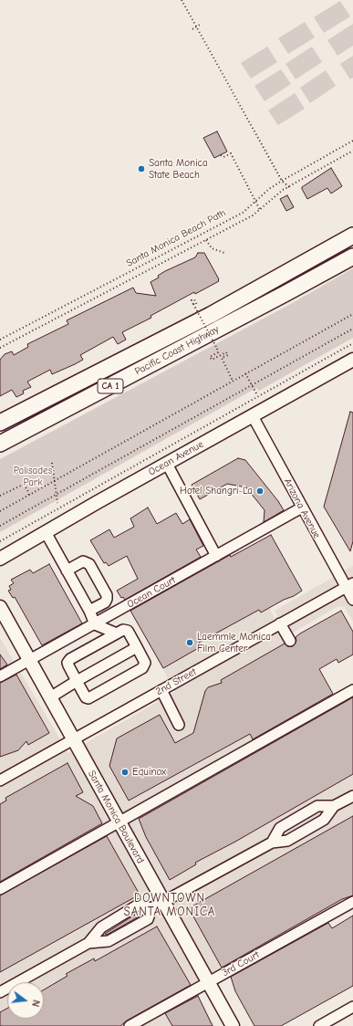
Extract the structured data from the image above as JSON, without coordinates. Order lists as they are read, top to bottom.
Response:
{
  "streets": {
    "highway": ["Pacific Coast Highway", "CA 1"],
    "main road": ["Ocean Avenue", "Santa Monica Boulevard"],
    "street": [
      "Arizona Avenue",
      "Ocean Court",
      "2nd Street",
      "3rd Court"
    ],
    "path": ["Santa Monica Beach Path"]
  },
  "crossings": [
    ["Ocean Avenue", "Arizona Avenue"],
    ["Arizona Avenue", "Ocean Court"],
    ["Arizona Avenue", "2nd Street"],
    ["Ocean Court", "Santa Monica Boulevard"],
    ["2nd Street", "Santa Monica Boulevard"],
    ["Santa Monica Boulevard", "3rd Court"]
  ],
  "districts": ["DOWNTOWN SANTA MONICA"],
  "parks": ["Palisades Park"],
  "places": [
    "Santa Monica State Beach",
    "Hotel Shangri-La",
    "Laemmle Monica Film Center",
    "Equinox"
  ],
  "north": "right"
}
